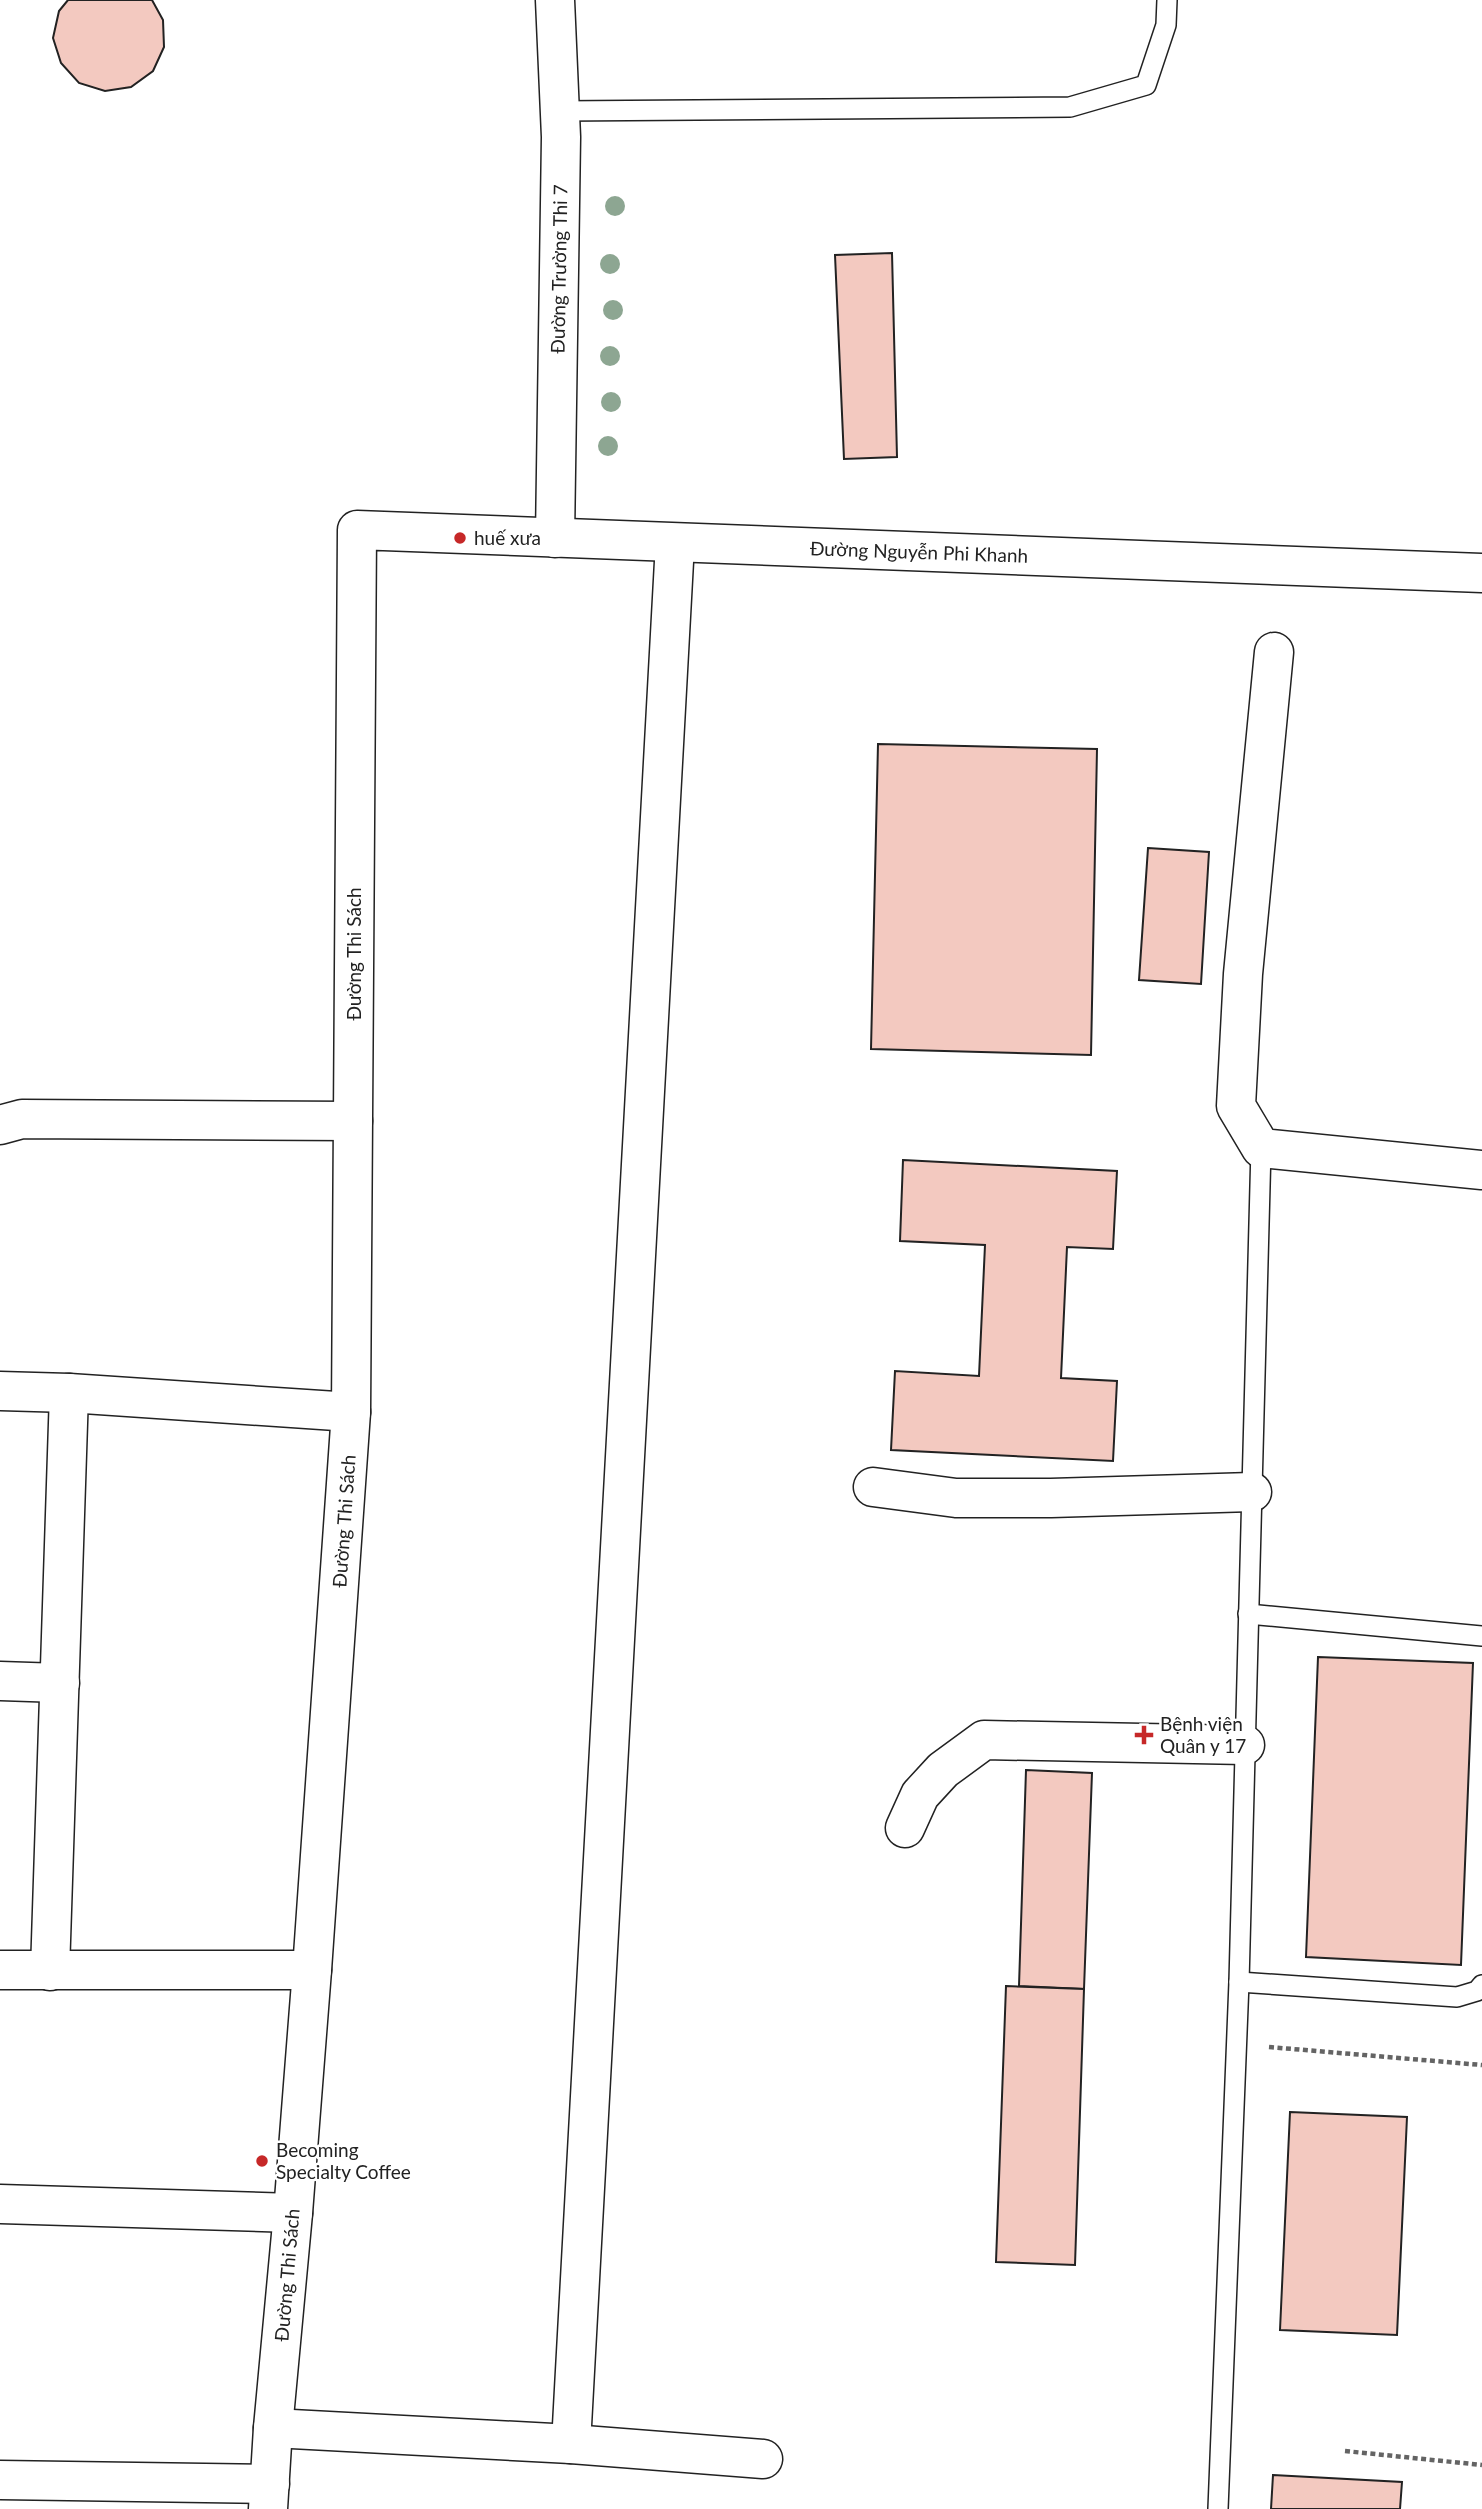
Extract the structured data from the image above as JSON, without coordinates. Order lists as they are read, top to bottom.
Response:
{
  "streets": {
    "street": ["Đường Trường Thi 7", "Đường Nguyễn Phi Khanh", "Đường Thi Sách"]
  },
  "crossings": [
    ["Đường Trường Thi 7", "Đường Nguyễn Phi Khanh"],
    ["Đường Nguyễn Phi Khanh", "Đường Thi Sách"]
  ],
  "places": {
    "other": ["huế xưa", "Becoming Specialty Coffee"],
    "health": ["Bệnh viện Quân y 17"]
  }
}
